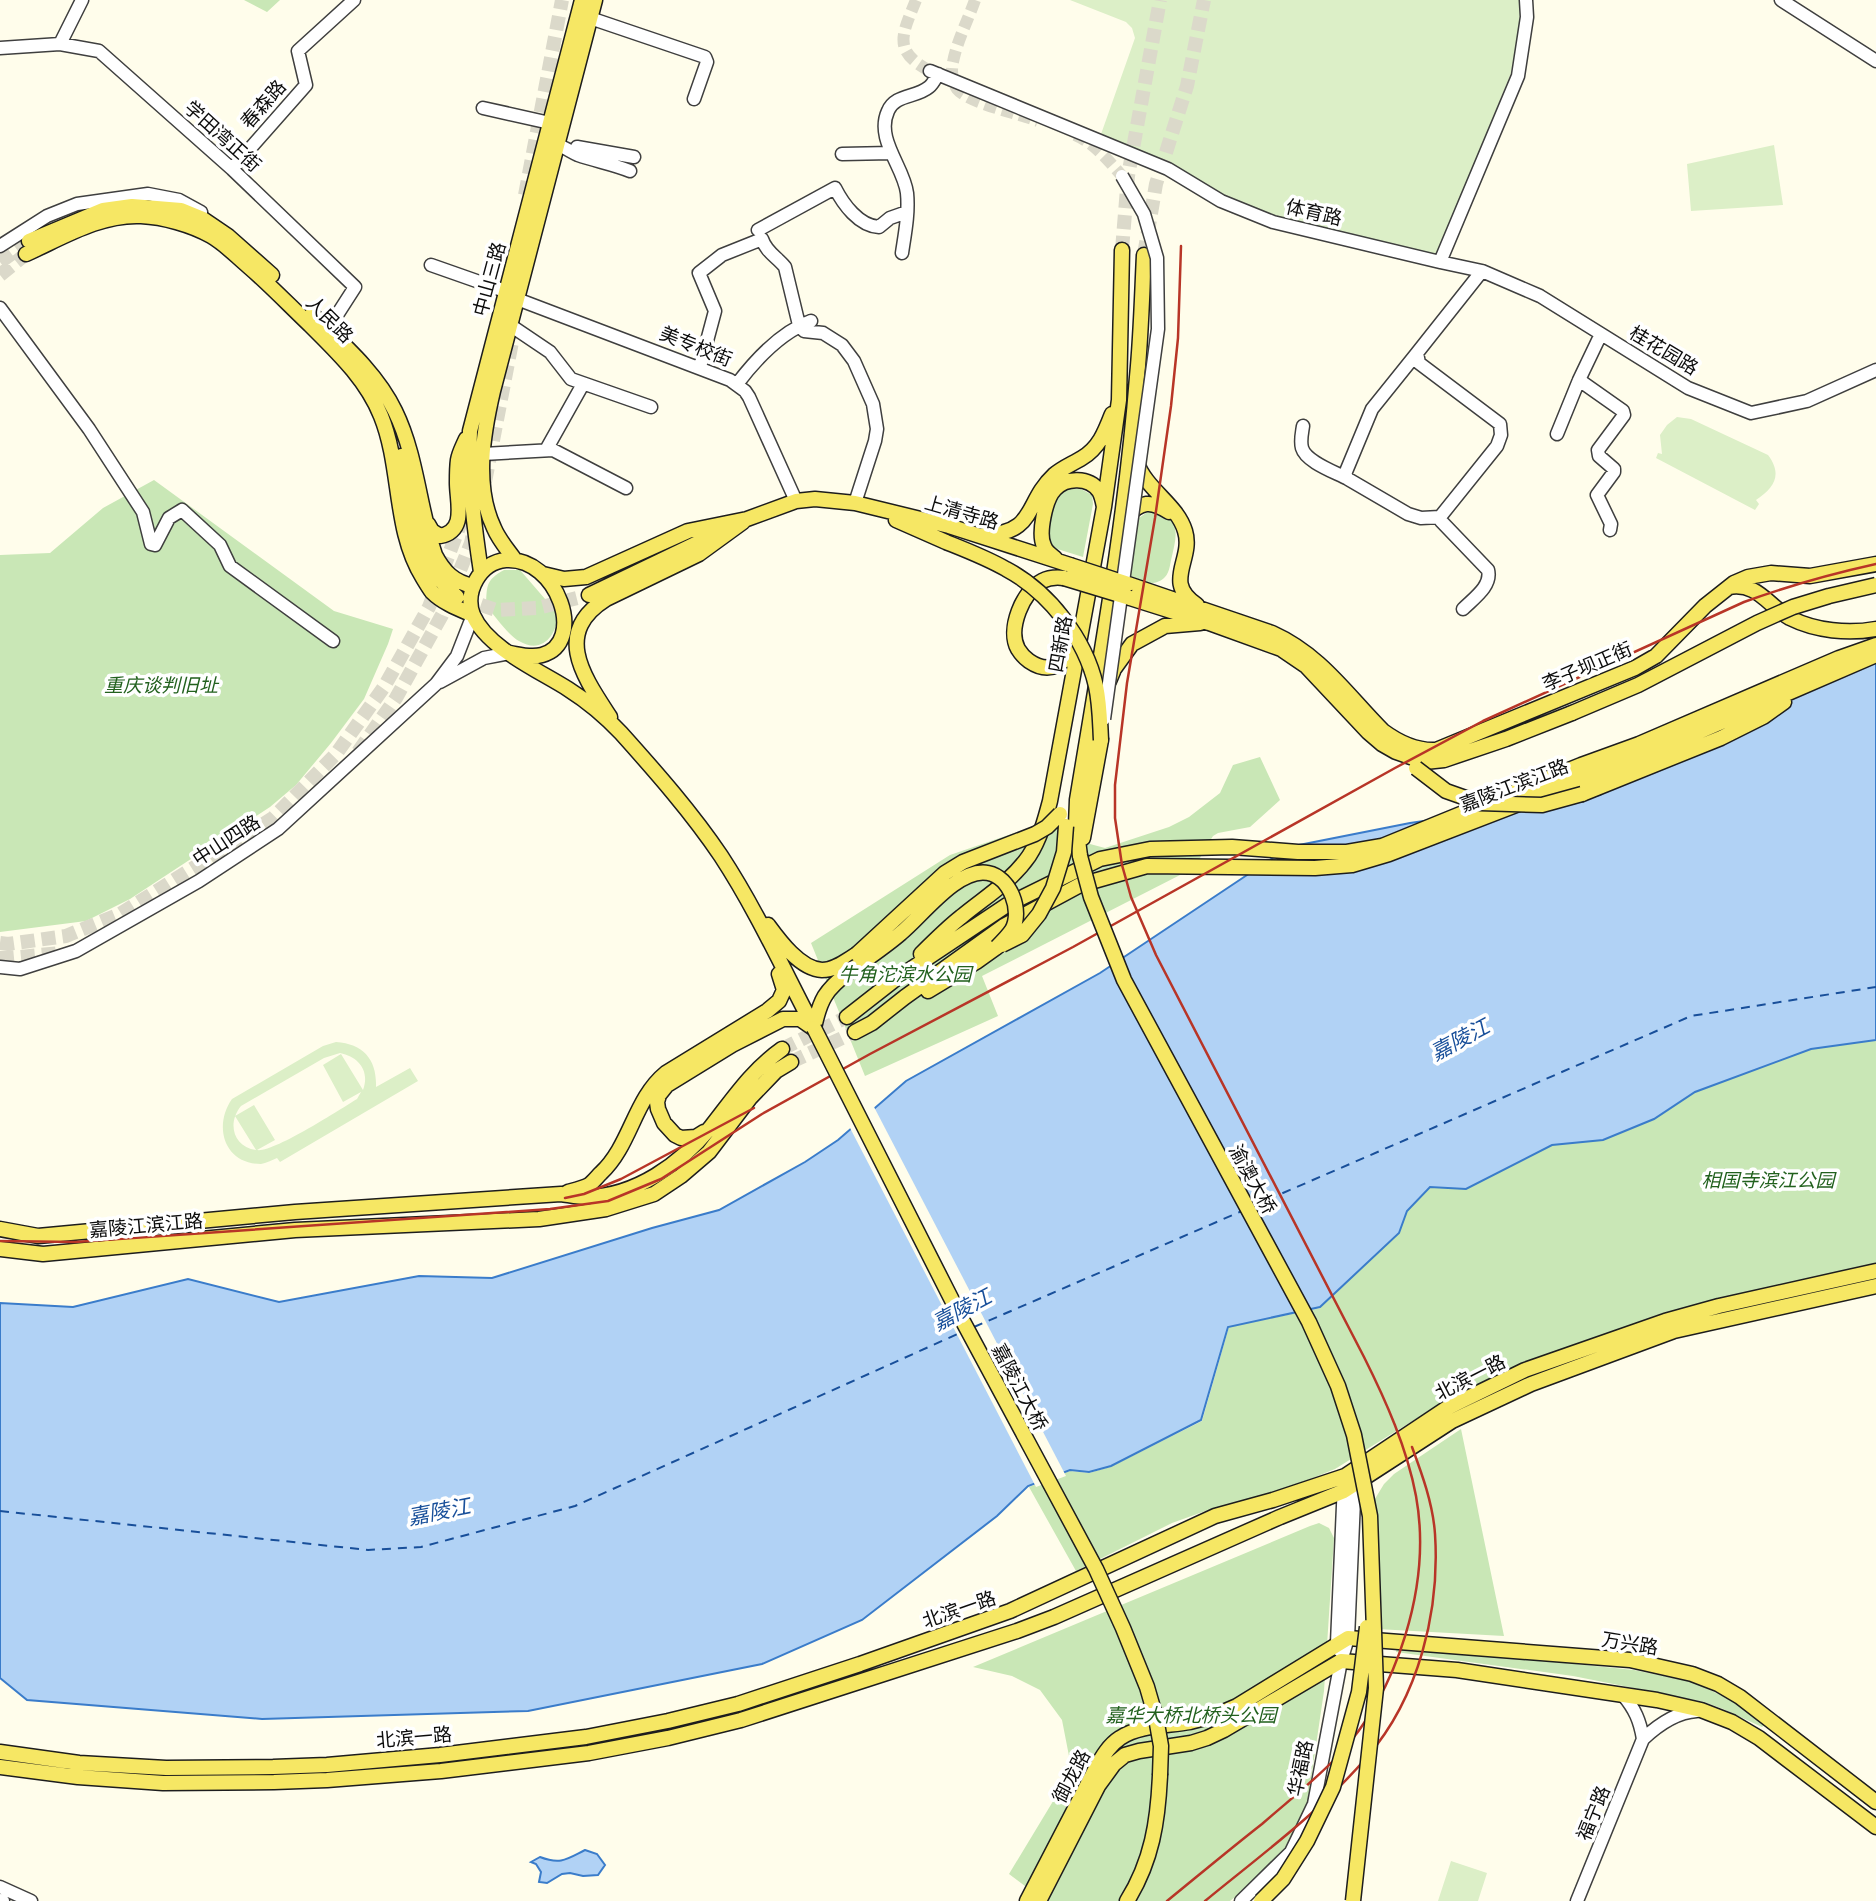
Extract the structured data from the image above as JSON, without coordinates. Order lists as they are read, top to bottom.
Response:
{
  "streets": {
    "main road": [
      "中山三路",
      "人民路",
      "上清寺路",
      "四新路",
      "李子坝正街",
      "嘉陵江滨江路",
      "渝澳大桥",
      "北滨一路",
      "嘉陵江大桥",
      "万兴路",
      "御龙路"
    ],
    "street": [
      "春森路",
      "学田湾正街",
      "体育路",
      "美专校街",
      "桂花园路",
      "中山四路",
      "华福路",
      "福宁路"
    ]
  },
  "crossings": [
    ["春森路", "学田湾正街"],
    ["学田湾正街", "人民路"],
    ["体育路", "桂花园路"],
    ["中山三路", "人民路"],
    ["中山三路", "美专校街"],
    ["中山三路", "上清寺路"],
    ["人民路", "上清寺路"],
    ["美专校街", "上清寺路"],
    ["上清寺路", "李子坝正街"],
    ["四新路", "嘉陵江滨江路"],
    ["北滨一路", "华福路"],
    ["万兴路", "华福路"],
    ["万兴路", "御龙路"],
    ["华福路", "御龙路"]
  ],
  "water": ["嘉陵江"],
  "parks": [
    "重庆谈判旧址",
    "牛角沱滨水公园",
    "相国寺滨江公园",
    "嘉华大桥北桥头公园"
  ]
}
